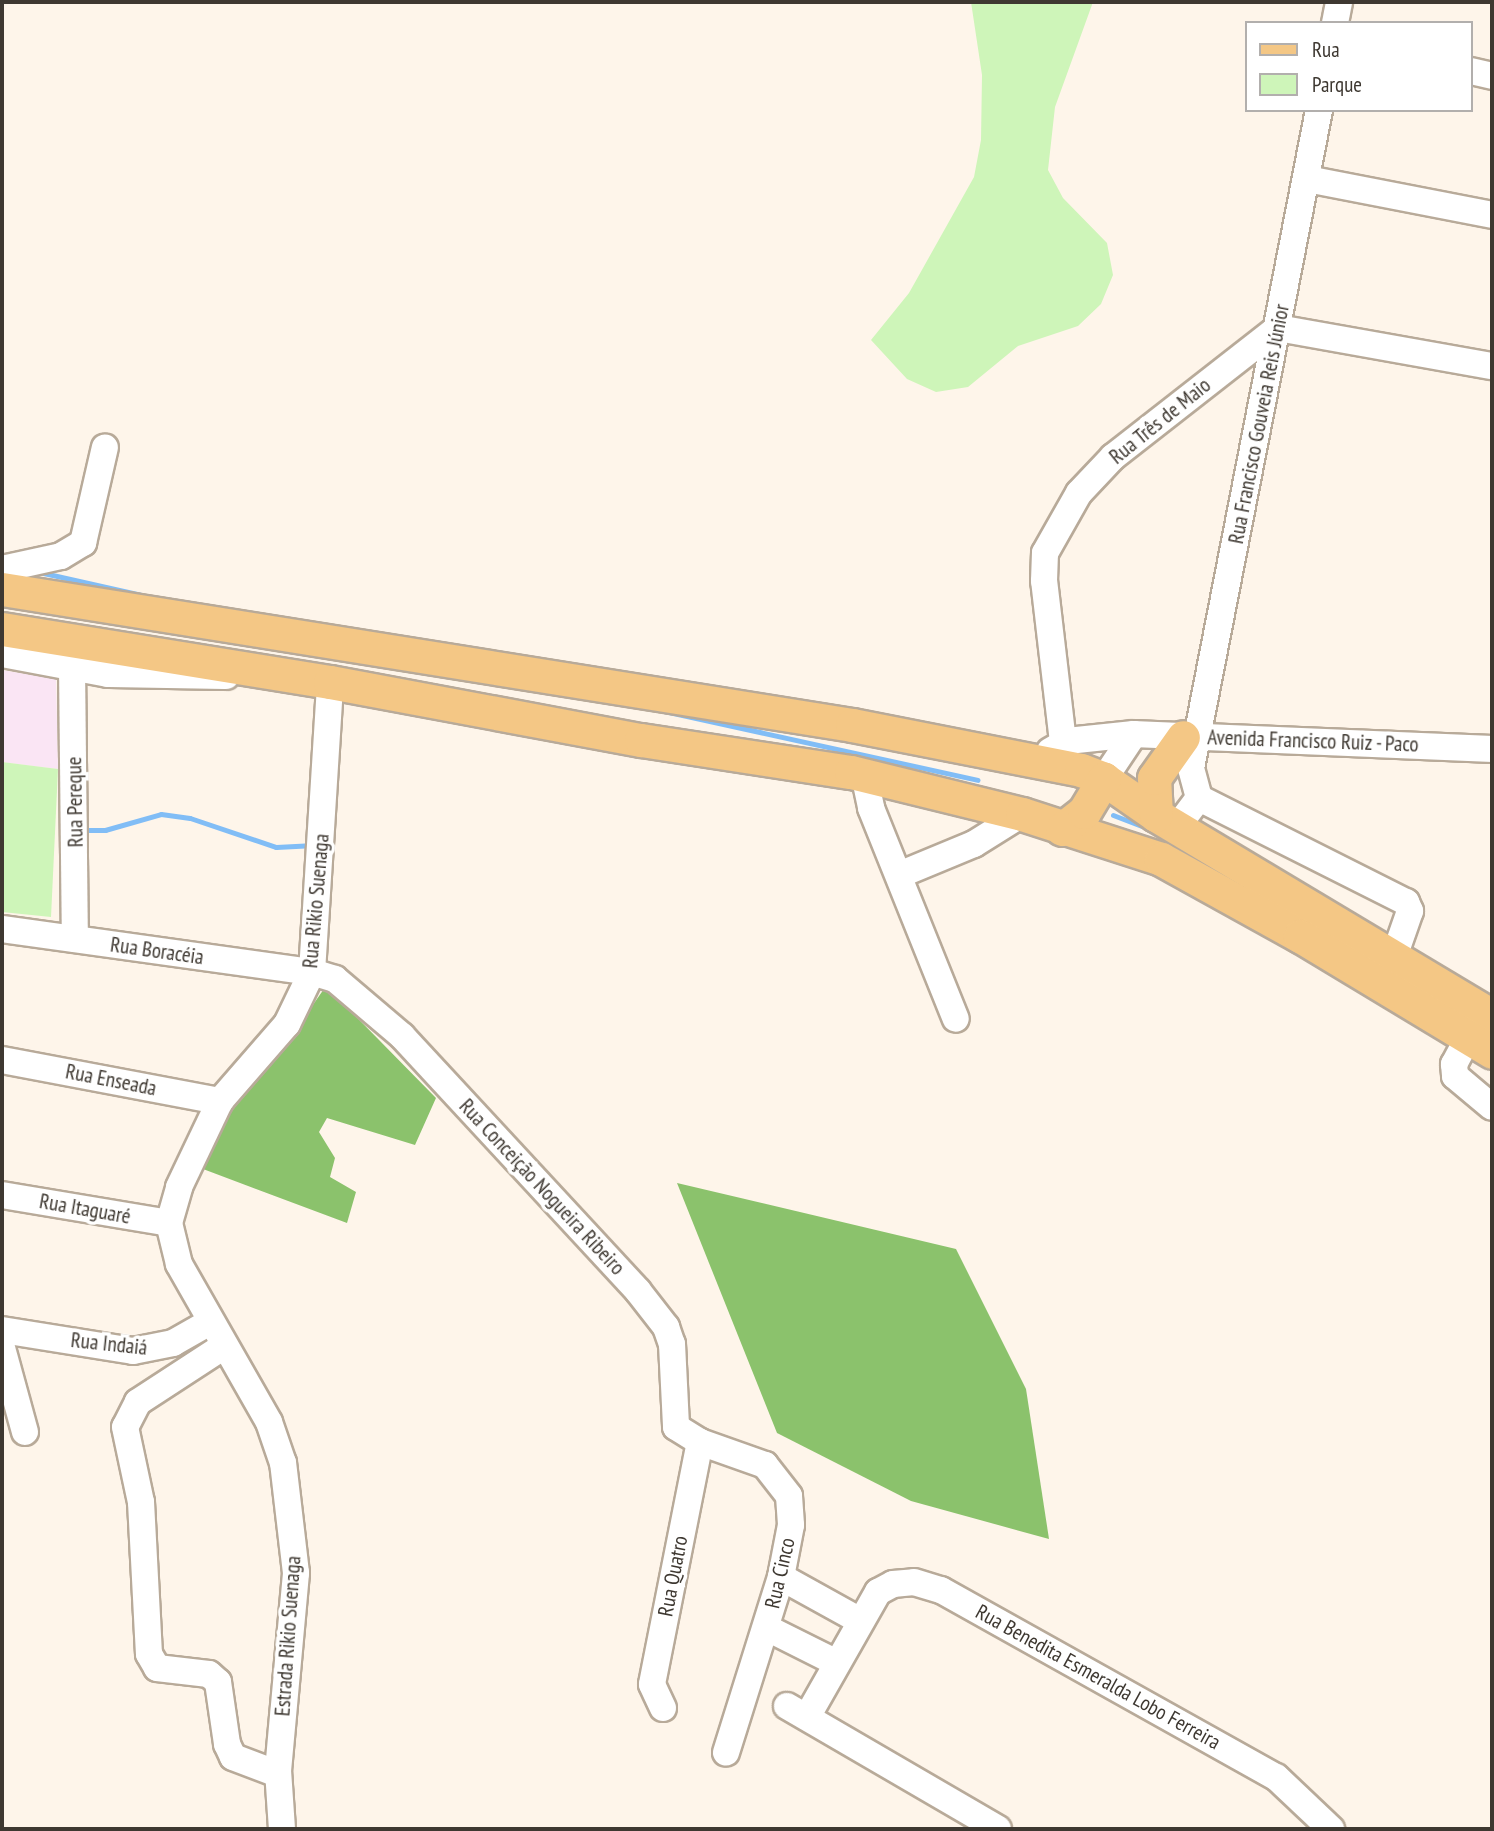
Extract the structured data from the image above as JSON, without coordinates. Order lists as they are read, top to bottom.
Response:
{
  "streets": {
    "street": [
      "Rua Três de Maio",
      "Rua Francisco Gouveia Reis Júnior",
      "Avenida Francisco Ruiz - Paco",
      "Rua Pereque",
      "Rua Rikio Suenaga",
      "Rua Boracéia",
      "Rua Enseada",
      "Rua Conceição Nogueira Ribeiro",
      "Rua Itaguaré",
      "Rua Indaiá",
      "Rua Cinco",
      "Rua Quatro",
      "Estrada Rikio Suenaga",
      "Rua Benedita Esmeralda Lobo Ferreira"
    ]
  },
  "crossings": [
    ["Rua Três de Maio", "Rua Francisco Gouveia Reis Júnior"],
    ["Rua Três de Maio", "Avenida Francisco Ruiz - Paco"],
    ["Rua Francisco Gouveia Reis Júnior", "Avenida Francisco Ruiz - Paco"],
    ["Rua Pereque", "Rua Boracéia"],
    ["Rua Rikio Suenaga", "Rua Boracéia"],
    ["Rua Rikio Suenaga", "Rua Enseada"],
    ["Rua Rikio Suenaga", "Rua Conceição Nogueira Ribeiro"],
    ["Rua Rikio Suenaga", "Rua Itaguaré"],
    ["Rua Rikio Suenaga", "Rua Indaiá"],
    ["Rua Rikio Suenaga", "Estrada Rikio Suenaga"],
    ["Rua Boracéia", "Rua Conceição Nogueira Ribeiro"],
    ["Rua Conceição Nogueira Ribeiro", "Rua Cinco"],
    ["Rua Conceição Nogueira Ribeiro", "Rua Quatro"],
    ["Rua Indaiá", "Estrada Rikio Suenaga"],
    ["Rua Cinco", "Rua Quatro"]
  ],
  "legend": ["Rua", "Parque"]
}
